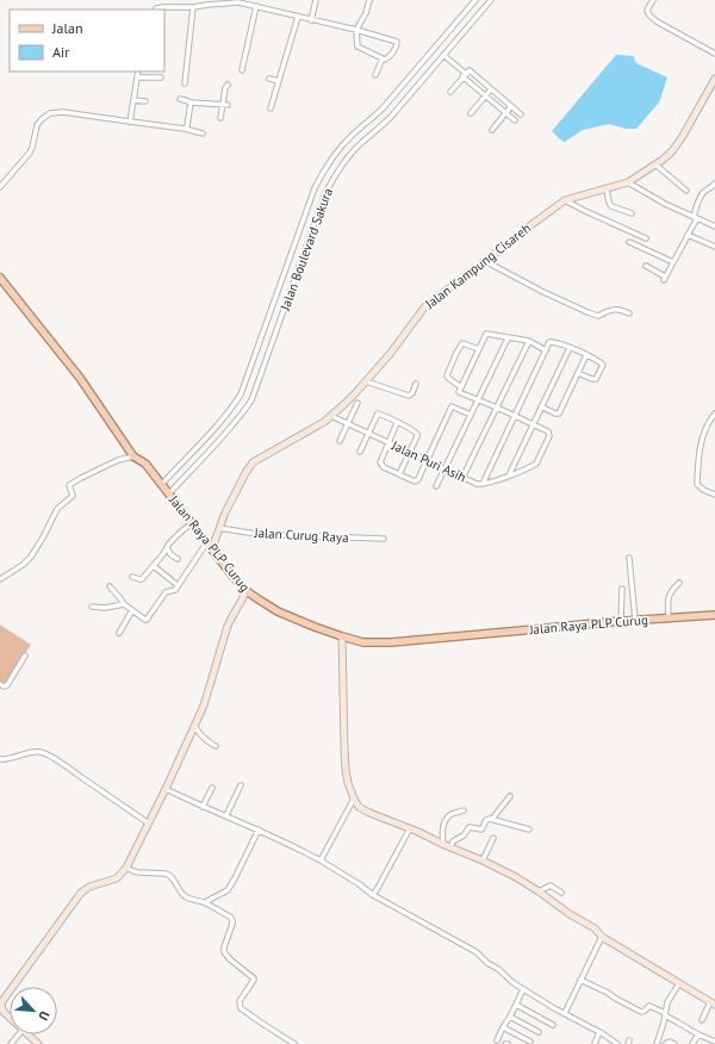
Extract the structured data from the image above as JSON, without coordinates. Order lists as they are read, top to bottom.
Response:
{
  "streets": {
    "main road": ["Jalan Raya PLP Curug"],
    "street": [
      "Jalan Boulevard Sakura",
      "Jalan Kampung Cisareh",
      "Jalan Puri Asih",
      "Jalan Curug Raya"
    ]
  },
  "crossings": [
    ["Jalan Boulevard Sakura", "Jalan Raya PLP Curug"],
    ["Jalan Kampung Cisareh", "Jalan Puri Asih"],
    ["Jalan Kampung Cisareh", "Jalan Curug Raya"],
    ["Jalan Kampung Cisareh", "Jalan Raya PLP Curug"]
  ],
  "legend": ["Jalan", "Air"],
  "north": "bottom right"
}
